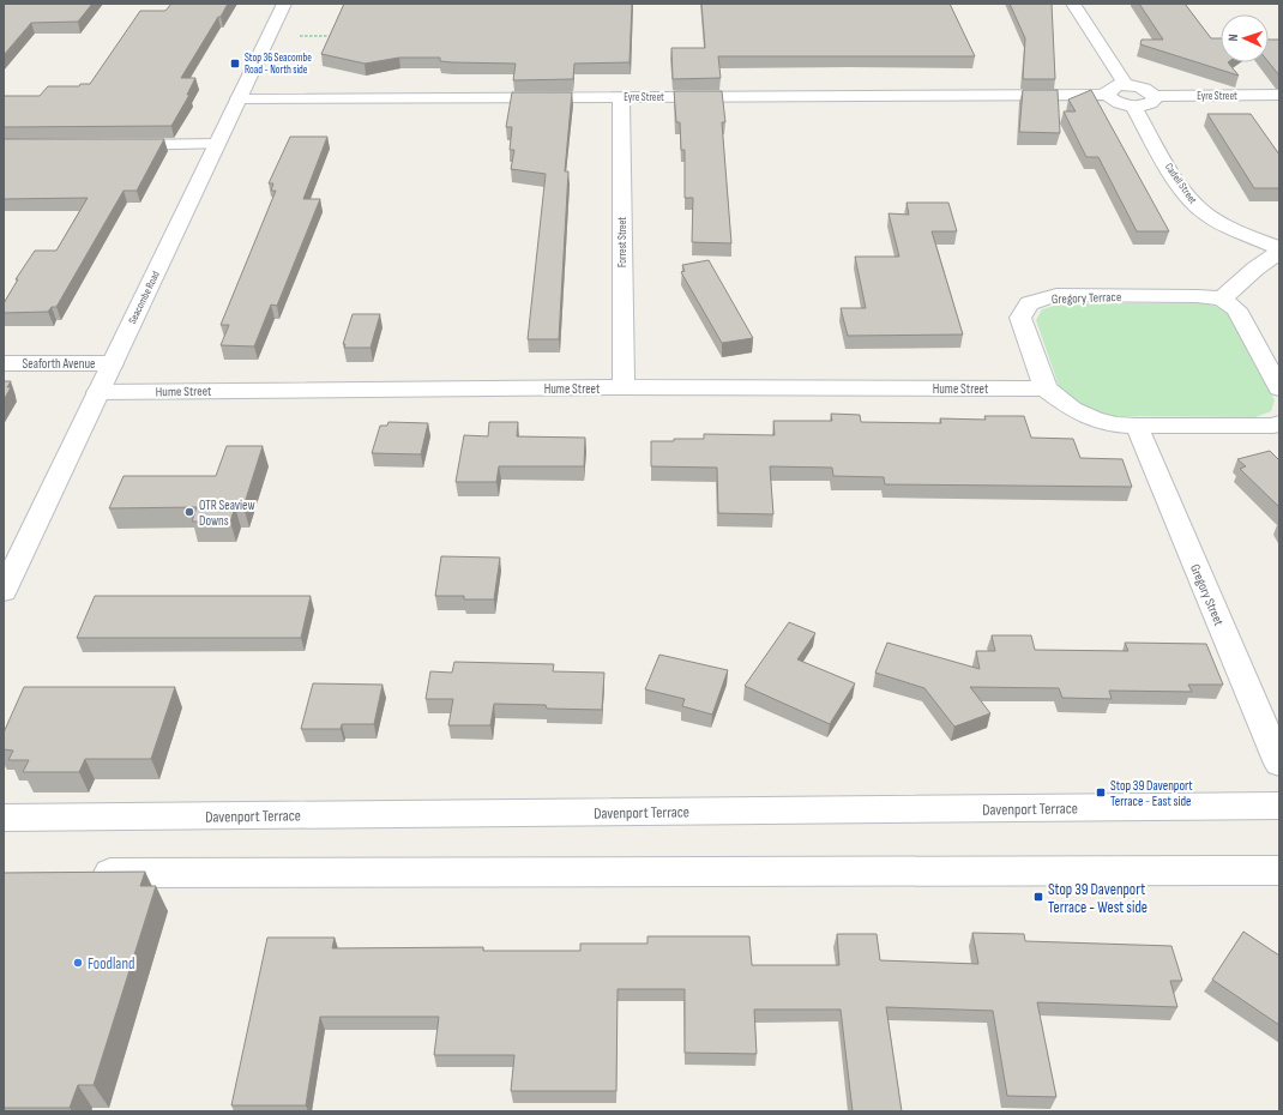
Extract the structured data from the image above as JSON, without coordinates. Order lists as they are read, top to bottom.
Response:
{
  "streets": {
    "street": [
      "Eyre Street",
      "Cadell Street",
      "Forrest Street",
      "Seacombe Road",
      "Gregory Terrace",
      "Seaforth Avenue",
      "Hume Street",
      "Gregory Street",
      "Davenport Terrace"
    ]
  },
  "crossings": [
    ["Eyre Street", "Forrest Street"],
    ["Eyre Street", "Seacombe Road"],
    ["Forrest Street", "Hume Street"],
    ["Seacombe Road", "Seaforth Avenue"],
    ["Seacombe Road", "Hume Street"],
    ["Gregory Terrace", "Hume Street"]
  ],
  "places": {
    "transit": ["Stop 36 Seacombe Road - North side", "Stop 39 Davenport Terrace - East side", "Stop 39 Davenport Terrace - West side"],
    "other": ["OTR Seaview Downs", "Foodland"]
  },
  "north": "left"
}
